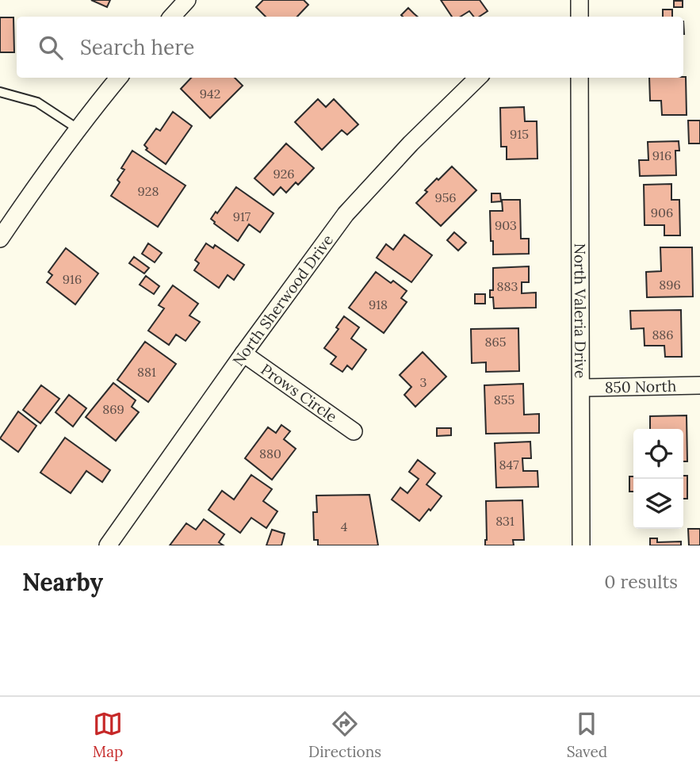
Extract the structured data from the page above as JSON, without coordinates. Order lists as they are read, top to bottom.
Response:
{
  "streets": {
    "street": [
      "North Sherwood Drive",
      "North Valeria Drive",
      "850 North",
      "Prows Circle"
    ]
  },
  "crossings": [
    ["North Sherwood Drive", "Prows Circle"],
    ["North Valeria Drive", "850 North"]
  ],
  "house_numbers": [
    "942",
    "915",
    "916",
    "926",
    "928",
    "956",
    "906",
    "917",
    "903",
    "916",
    "896",
    "883",
    "918",
    "886",
    "865",
    "881",
    "3",
    "855",
    "869",
    "880",
    "847",
    "831",
    "4"
  ],
  "page": {
    "search": "Search here",
    "heading": ["Nearby", "0 results"],
    "nav": ["Map", "Directions", "Saved"]
  }
}
